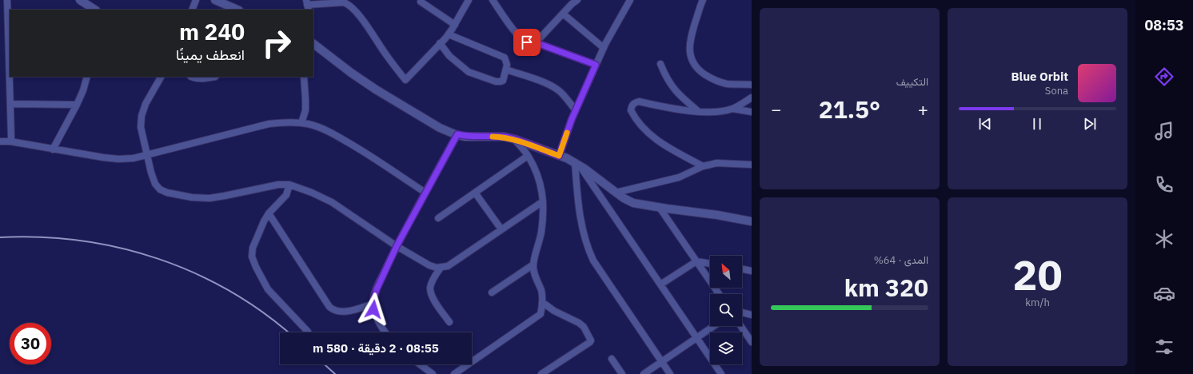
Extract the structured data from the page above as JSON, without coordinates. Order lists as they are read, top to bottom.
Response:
{
  "north": "top left",
  "page": {
    "tabs": "08:53",
    "tile": [
      "التكييف",
      ["20", "km/h"],
      ["المدى · 64%", "320 km"]
    ],
    "turn": ["240 m", "انعطف يمينًا"],
    "song": ["Blue Orbit", "Sona"],
    "heat": ["−", "21.5°", "+"],
    "limit": "30",
    "trip": "08:55 · 2 دقيقة · 580 m"
  }
}
